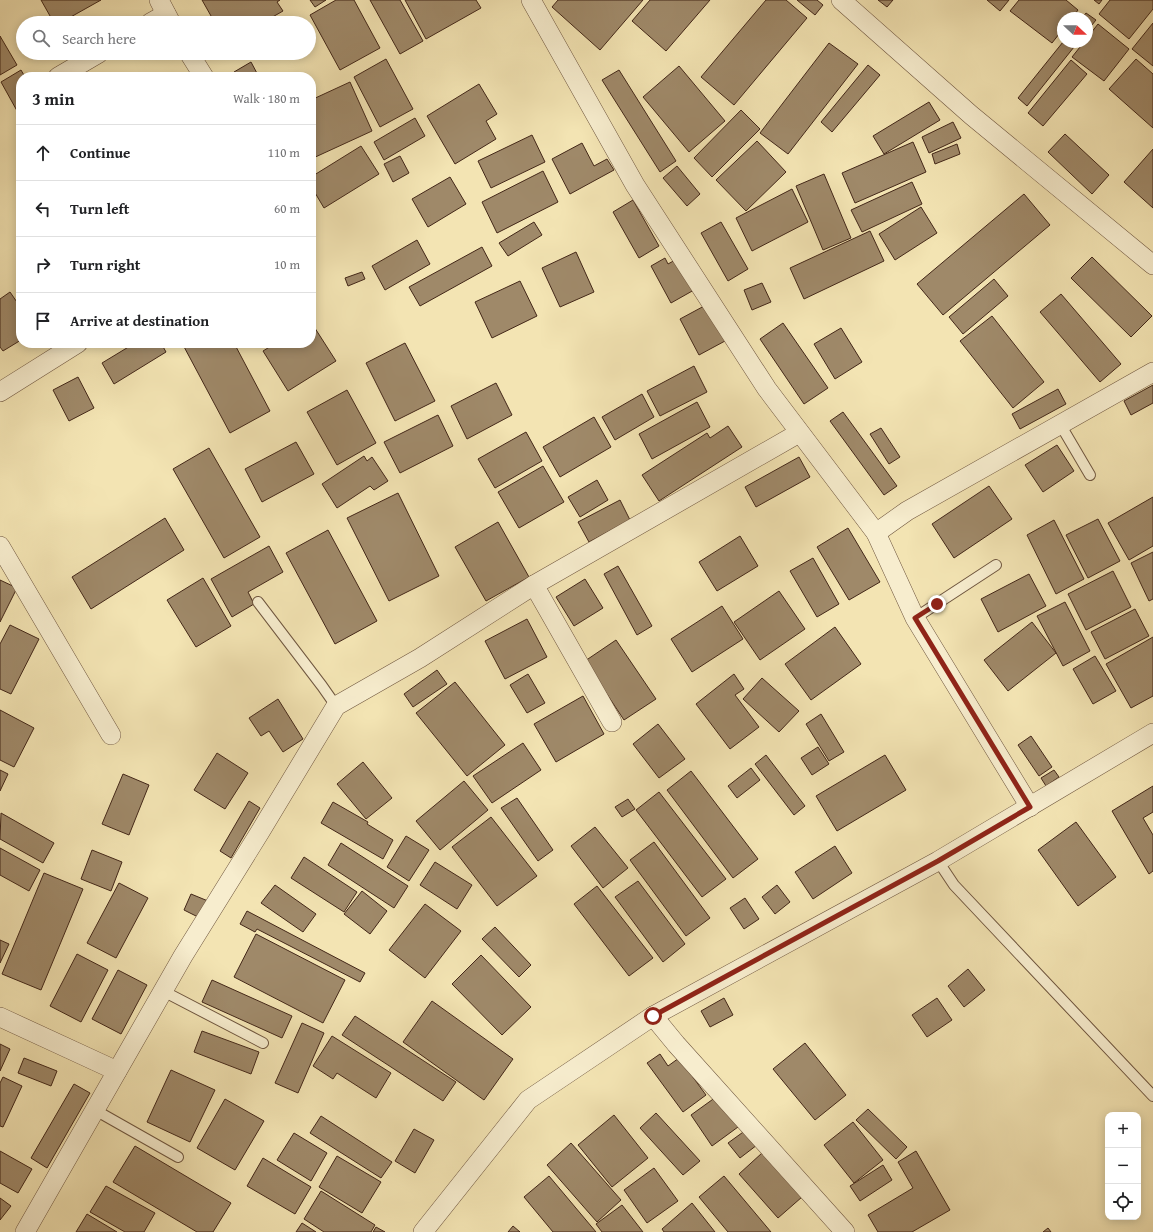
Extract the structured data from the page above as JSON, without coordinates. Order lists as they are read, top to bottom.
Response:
{
  "north": "right",
  "page": {
    "search": "Search here",
    "heading": ["3 min", "Walk · 180 m"],
    "list": [
      ["Continue", "110 m"],
      ["Turn left", "60 m"],
      ["Turn right", "10 m"],
      "Arrive at destination"
    ],
    "map_buttons": ["+", "−"]
  }
}
